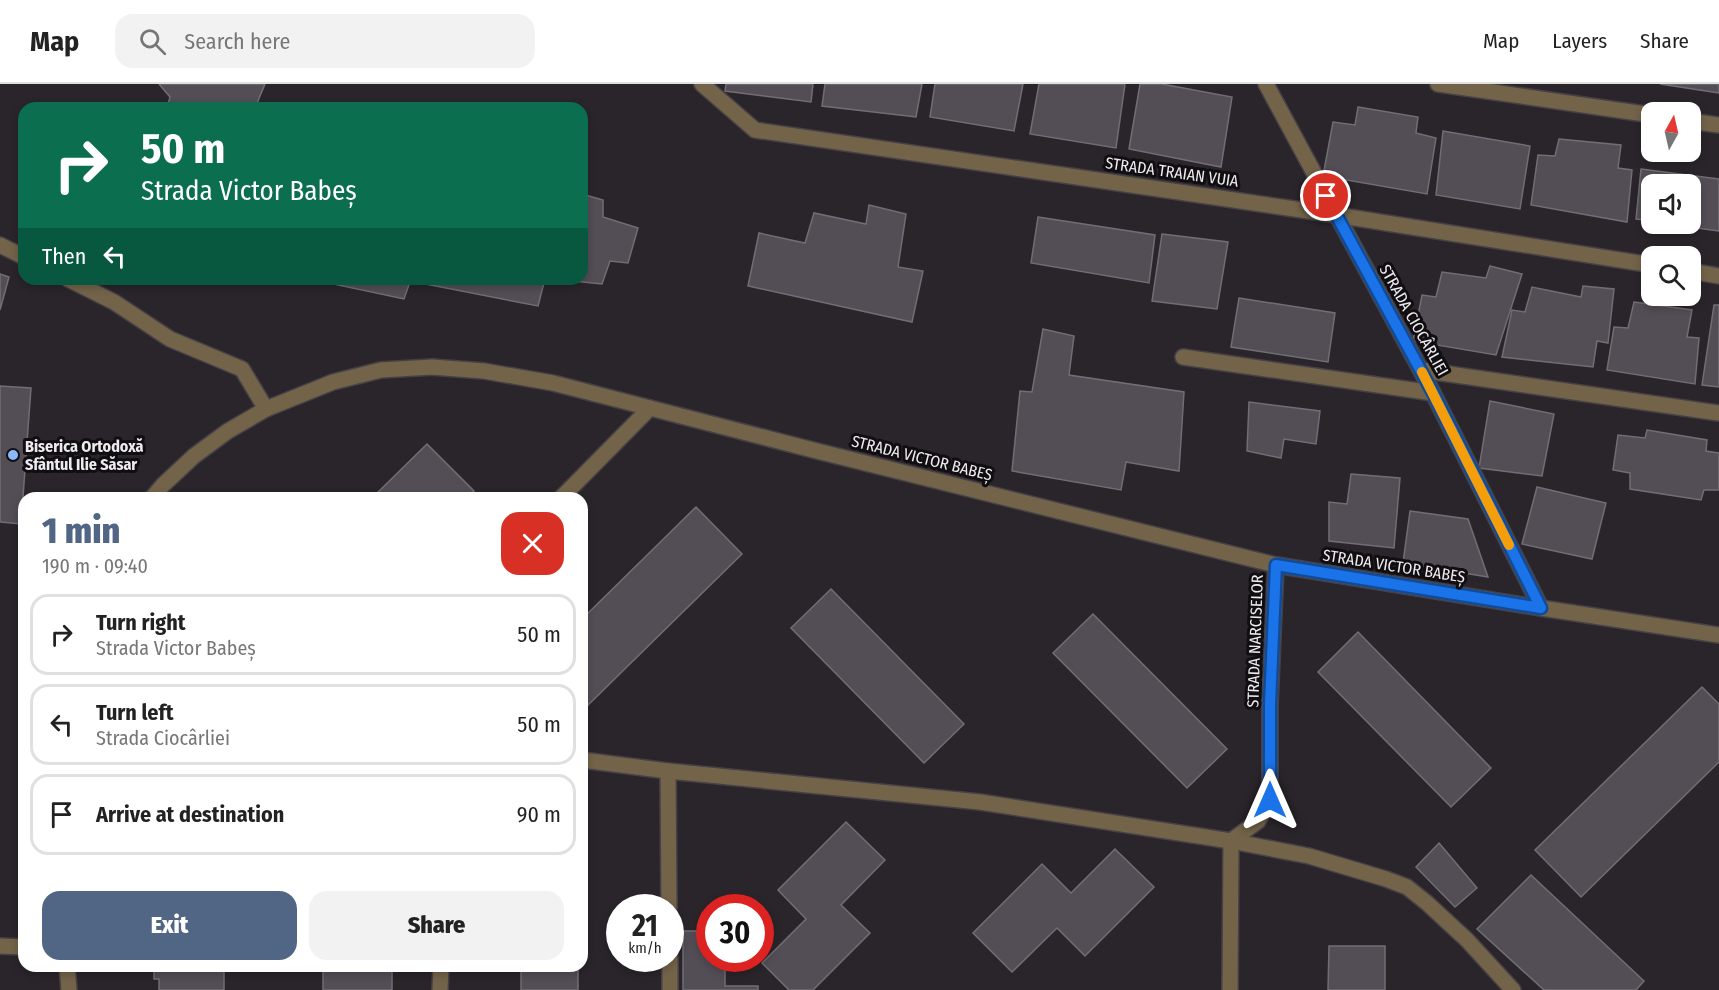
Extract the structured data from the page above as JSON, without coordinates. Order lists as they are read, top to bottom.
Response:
{
  "streets": {
    "street": [
      "STRADA TRAIAN VUIA",
      "STRADA CIOCÂRLIEI",
      "STRADA VICTOR BABEȘ",
      "STRADA NARCISELOR"
    ]
  },
  "crossings": [
    ["STRADA TRAIAN VUIA", "STRADA CIOCÂRLIEI"],
    ["STRADA CIOCÂRLIEI", "STRADA VICTOR BABEȘ"],
    ["STRADA VICTOR BABEȘ", "STRADA NARCISELOR"]
  ],
  "places": ["Biserica Ortodoxă Sfântul Ilie Săsar"],
  "north": "top",
  "page": {
    "header": "Map",
    "search": "Search here",
    "nav": ["Map", "Layers", "Share"],
    "turn": ["50 m", "Strada Victor Babeș"],
    "then": "Then",
    "heading": ["1 min", "190 m · 09:40"],
    "list": [
      {
        "name": "Turn right",
        "note": "Strada Victor Babeș",
        "value": "50 m"
      },
      {
        "name": "Turn left",
        "note": "Strada Ciocârliei",
        "value": "50 m"
      },
      {
        "name": "Arrive at destination",
        "value": "90 m"
      }
    ],
    "buttons": ["Exit", "Share"],
    "speed": "21 km/h",
    "limit": "30"
  }
}
